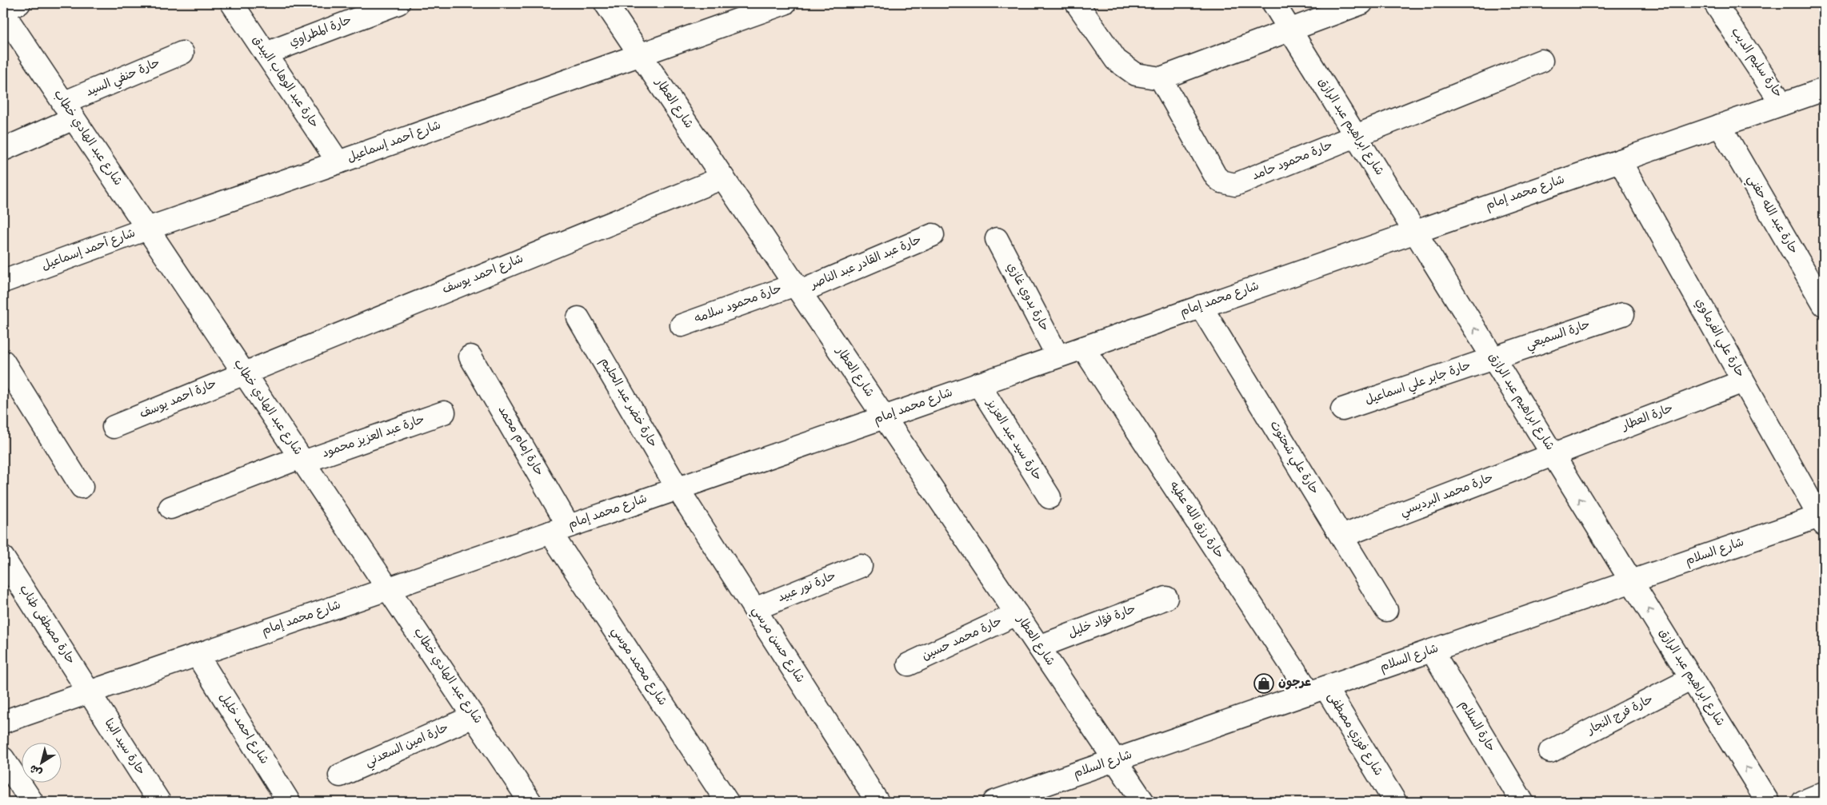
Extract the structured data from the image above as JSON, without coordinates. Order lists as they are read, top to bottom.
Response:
{
  "streets": {
    "street": [
      "حارة المطراوي",
      "حارة سليم الديب",
      "حارة حنفي السيد",
      "حارة عبد الوهاب البيدق",
      "شارع العطار",
      "شارع ابراهيم عبد الرازق",
      "شارع عبد الهادي خطاب",
      "شارع أحمد إسماعيل",
      "حارة محمود حامد",
      "شارع محمد إمام",
      "حارة عبد الله حفني",
      "حارة عبد القادر عبد الناصر",
      "شارع احمد يوسف",
      "حارة بدوي غازي",
      "حارة محمود سلامه",
      "حارة السميعي",
      "حارة علي الفرماوي",
      "حارة جابر علي اسماعيل",
      "حارة احمد يوسف",
      "حارة خضر عبد الحليم",
      "حارة العطار",
      "حارة عبد العزيز محمود",
      "حارة سيد عبد العزيز",
      "حارة إمام محمد",
      "حارة علي شحتوت",
      "حارة محمد البرديسي",
      "حارة رزق الله عطيه",
      "شارع السلام",
      "حارة نور عبيد",
      "حارة فؤاد خليل",
      "حارة مصطفى طناب",
      "حارة محمد حسين",
      "شارع حسن مرسي",
      "شارع محمد موسي",
      "حارة فرج النجار",
      "حارة السلام",
      "شارع احمد خليل",
      "شارع فوزي مصطفى",
      "حارة امين السعدني",
      "حارة سيد البنا"
    ]
  },
  "crossings": [
    ["حارة المطراوي", "حارة عبد الوهاب البيدق"],
    ["حارة سليم الديب", "شارع محمد إمام"],
    ["حارة حنفي السيد", "شارع عبد الهادي خطاب"],
    ["حارة عبد الوهاب البيدق", "شارع أحمد إسماعيل"],
    ["شارع العطار", "شارع أحمد إسماعيل"],
    ["شارع العطار", "شارع محمد إمام"],
    ["شارع العطار", "حارة عبد القادر عبد الناصر"],
    ["شارع العطار", "شارع احمد يوسف"],
    ["شارع العطار", "حارة محمود سلامه"],
    ["شارع العطار", "شارع السلام"],
    ["شارع العطار", "حارة فؤاد خليل"],
    ["شارع العطار", "حارة محمد حسين"],
    ["شارع ابراهيم عبد الرازق", "حارة محمود حامد"],
    ["شارع ابراهيم عبد الرازق", "شارع محمد إمام"],
    ["شارع ابراهيم عبد الرازق", "حارة السميعي"],
    ["شارع ابراهيم عبد الرازق", "حارة جابر علي اسماعيل"],
    ["شارع ابراهيم عبد الرازق", "حارة العطار"],
    ["شارع ابراهيم عبد الرازق", "حارة محمد البرديسي"],
    ["شارع ابراهيم عبد الرازق", "شارع السلام"],
    ["شارع ابراهيم عبد الرازق", "حارة فرج النجار"],
    ["شارع عبد الهادي خطاب", "شارع أحمد إسماعيل"],
    ["شارع عبد الهادي خطاب", "شارع محمد إمام"],
    ["شارع عبد الهادي خطاب", "شارع احمد يوسف"],
    ["شارع عبد الهادي خطاب", "حارة احمد يوسف"],
    ["شارع عبد الهادي خطاب", "حارة عبد العزيز محمود"],
    ["شارع عبد الهادي خطاب", "حارة امين السعدني"],
    ["شارع محمد إمام", "حارة عبد الله حفني"],
    ["شارع محمد إمام", "حارة بدوي غازي"],
    ["شارع محمد إمام", "حارة علي الفرماوي"],
    ["شارع محمد إمام", "حارة خضر عبد الحليم"],
    ["شارع محمد إمام", "حارة سيد عبد العزيز"],
    ["شارع محمد إمام", "حارة إمام محمد"],
    ["شارع محمد إمام", "حارة علي شحتوت"],
    ["شارع محمد إمام", "حارة رزق الله عطيه"],
    ["شارع محمد إمام", "حارة مصطفى طناب"],
    ["شارع محمد إمام", "شارع حسن مرسي"],
    ["شارع محمد إمام", "شارع محمد موسي"],
    ["شارع محمد إمام", "شارع احمد خليل"],
    ["شارع محمد إمام", "حارة سيد البنا"],
    ["حارة عبد القادر عبد الناصر", "حارة محمود سلامه"],
    ["شارع احمد يوسف", "حارة احمد يوسف"],
    ["حارة السميعي", "حارة جابر علي اسماعيل"],
    ["حارة علي الفرماوي", "حارة العطار"],
    ["حارة علي الفرماوي", "شارع السلام"],
    ["حارة خضر عبد الحليم", "شارع حسن مرسي"],
    ["حارة العطار", "حارة محمد البرديسي"],
    ["حارة إمام محمد", "شارع محمد موسي"],
    ["حارة علي شحتوت", "حارة محمد البرديسي"],
    ["حارة رزق الله عطيه", "شارع السلام"],
    ["حارة رزق الله عطيه", "شارع فوزي مصطفى"],
    ["شارع السلام", "حارة السلام"],
    ["شارع السلام", "شارع فوزي مصطفى"],
    ["حارة نور عبيد", "شارع حسن مرسي"],
    ["حارة مصطفى طناب", "حارة سيد البنا"]
  ],
  "one_way": ["شارع ابراهيم عبد الرازق"],
  "places": {
    "shop": ["عرجون"]
  },
  "north": "bottom left"
}
